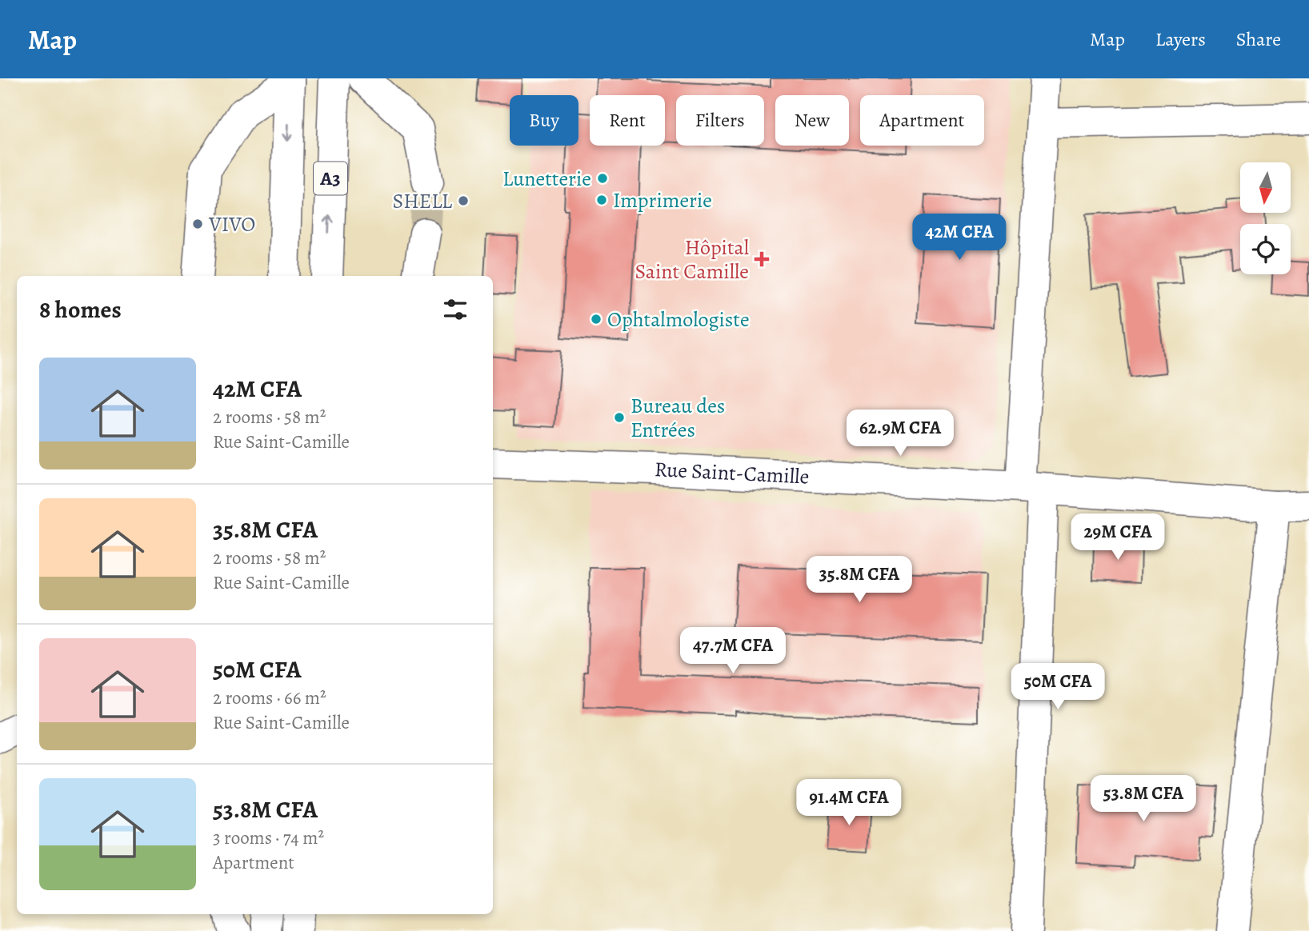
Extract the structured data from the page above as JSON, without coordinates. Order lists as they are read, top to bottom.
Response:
{
  "streets": {
    "main road": ["A3", "Rue Saint-Camille"]
  },
  "places": {
    "other": [
      "Lunetterie",
      "Imprimerie",
      "SHELL",
      "VIVO",
      "Ophtalmologiste",
      "Bureau des Entrées"
    ],
    "health": ["Hôpital Saint Camille"]
  },
  "north": "bottom",
  "page": {
    "header": "Map",
    "nav": ["Map", "Layers", "Share"],
    "chip": [
      "Buy",
      "Rent",
      "Filters",
      "New",
      "Apartment"
    ],
    "price": [
      "42M CFA",
      "62.9M CFA",
      "29M CFA",
      "35.8M CFA",
      "47.7M CFA",
      "50M CFA",
      "53.8M CFA",
      "91.4M CFA"
    ],
    "heading": "8 homes",
    "list": [
      {
        "name": "42M CFA",
        "note": "2 rooms · 58 m² · Rue Saint-Camille"
      },
      {
        "name": "35.8M CFA",
        "note": "2 rooms · 58 m² · Rue Saint-Camille"
      },
      {
        "name": "50M CFA",
        "note": "2 rooms · 66 m² · Rue Saint-Camille"
      },
      {
        "name": "53.8M CFA",
        "note": "3 rooms · 74 m² · Apartment"
      }
    ]
  }
}
